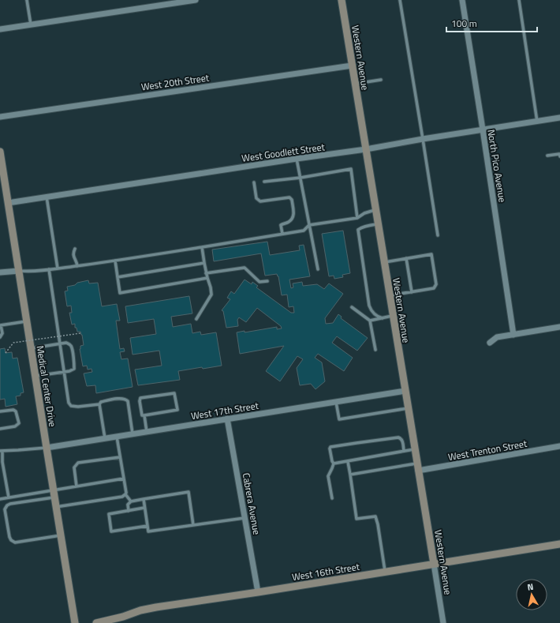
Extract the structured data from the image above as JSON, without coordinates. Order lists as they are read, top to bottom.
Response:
{
  "streets": {
    "street": [
      "Western Avenue",
      "West 20th Street",
      "West Goodlett Street",
      "North Pico Avenue",
      "Medical Center Drive",
      "West 17th Street",
      "West Trenton Street",
      "Cabrera Avenue",
      "West 16th Street"
    ]
  },
  "crossings": [
    ["Western Avenue", "West 20th Street"],
    ["Western Avenue", "West Goodlett Street"],
    ["Western Avenue", "West 17th Street"],
    ["Western Avenue", "West Trenton Street"],
    ["Western Avenue", "West 16th Street"],
    ["West Goodlett Street", "North Pico Avenue"],
    ["West Goodlett Street", "Medical Center Drive"],
    ["Medical Center Drive", "West 17th Street"],
    ["West 17th Street", "Cabrera Avenue"],
    ["Cabrera Avenue", "West 16th Street"]
  ],
  "scale_bar": "100 m",
  "north": "top"
}
